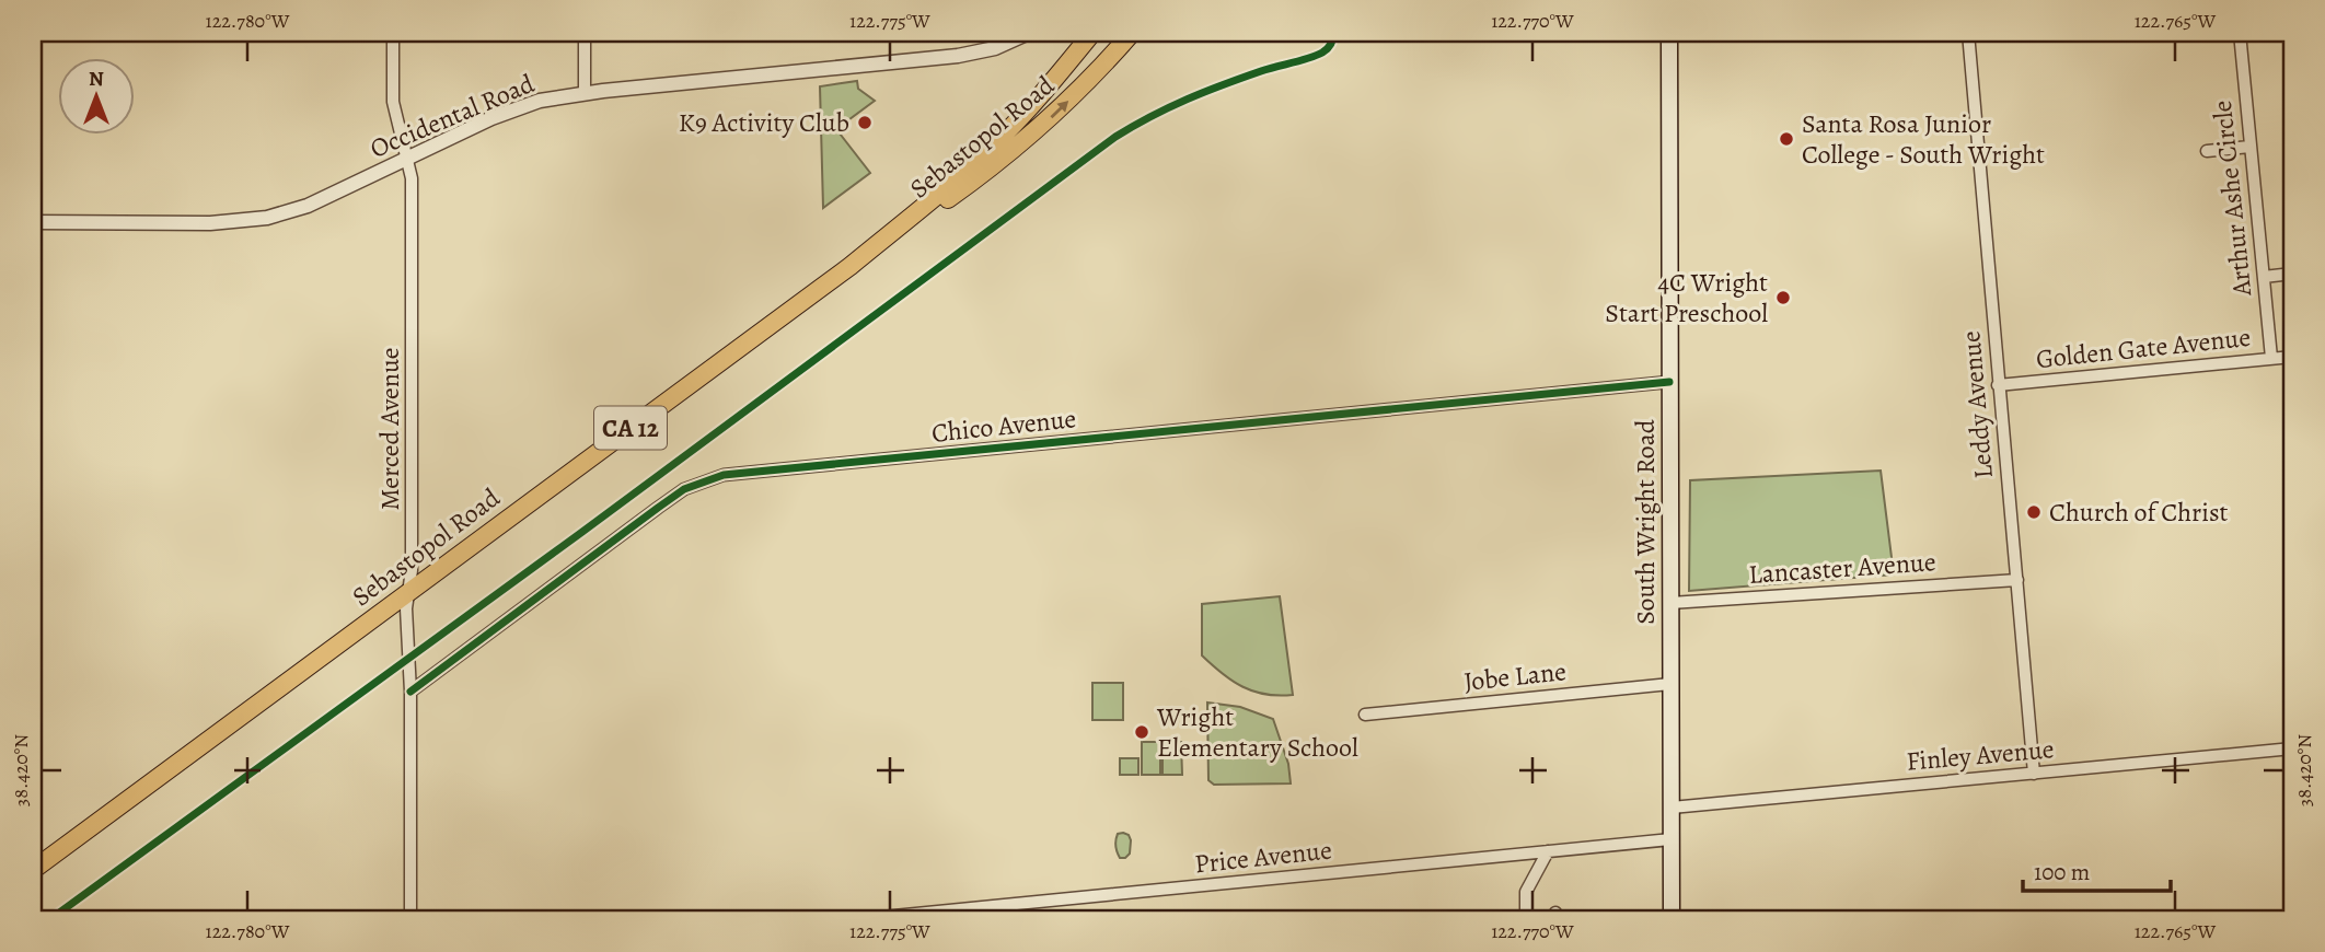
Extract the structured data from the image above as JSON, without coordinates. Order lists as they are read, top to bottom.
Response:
{
  "streets": {
    "main road": ["Sebastopol Road", "CA 12", "South Wright Road"],
    "street": [
      "Occidental Road",
      "Arthur Ashe Circle",
      "Golden Gate Avenue",
      "Leddy Avenue",
      "Chico Avenue",
      "Merced Avenue",
      "Lancaster Avenue",
      "Jobe Lane",
      "Finley Avenue",
      "Price Avenue"
    ]
  },
  "crossings": [
    ["Occidental Road", "Merced Avenue"],
    ["Sebastopol Road", "Merced Avenue"],
    ["Arthur Ashe Circle", "Golden Gate Avenue"],
    ["Golden Gate Avenue", "Leddy Avenue"],
    ["Leddy Avenue", "Lancaster Avenue"],
    ["Leddy Avenue", "Finley Avenue"],
    ["Chico Avenue", "Merced Avenue"],
    ["Chico Avenue", "South Wright Road"],
    ["South Wright Road", "Lancaster Avenue"],
    ["South Wright Road", "Jobe Lane"],
    ["South Wright Road", "Finley Avenue"],
    ["South Wright Road", "Price Avenue"]
  ],
  "places": [
    "K9 Activity Club",
    "Santa Rosa Junior College - South Wright",
    "4C Wright Start Preschool",
    "Church of Christ",
    "Wright Elementary School"
  ],
  "scale_bar": "100 m",
  "north": "top",
  "coordinates": [
    "122.780°W",
    "122.775°W",
    "122.770°W",
    "122.765°W",
    "38.420°N"
  ]
}
